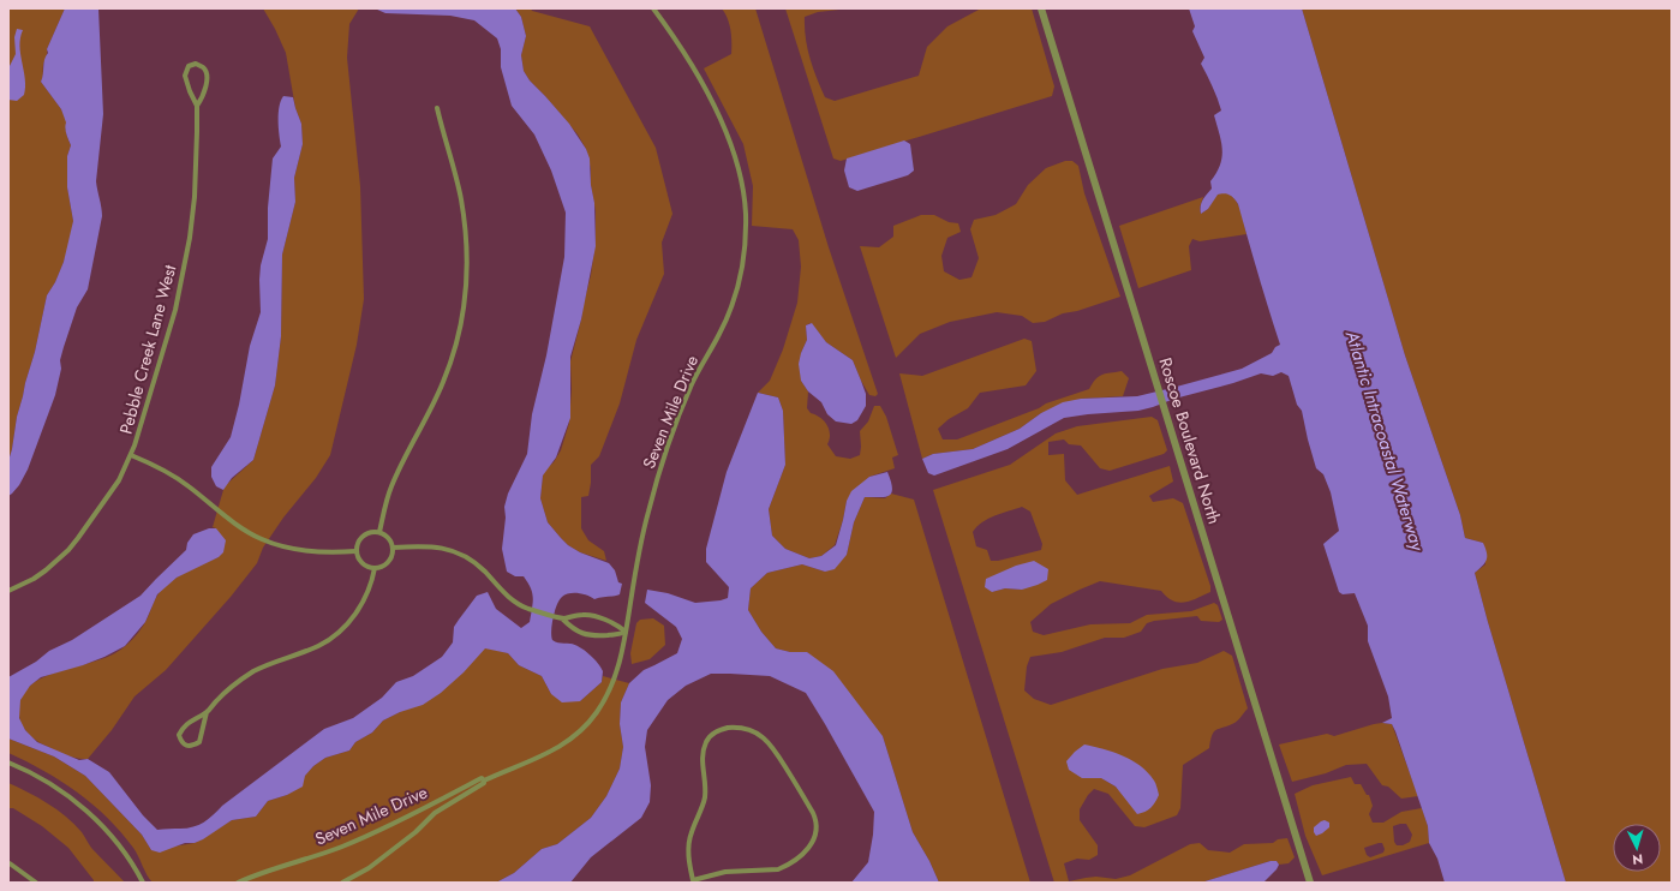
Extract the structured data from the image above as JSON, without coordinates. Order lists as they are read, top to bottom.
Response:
{
  "streets": {
    "street": ["Pebble Creek Lane West", "Seven Mile Drive", "Roscoe Boulevard North"]
  },
  "water": ["Atlantic Intracoastal Waterway"],
  "north": "bottom"
}
